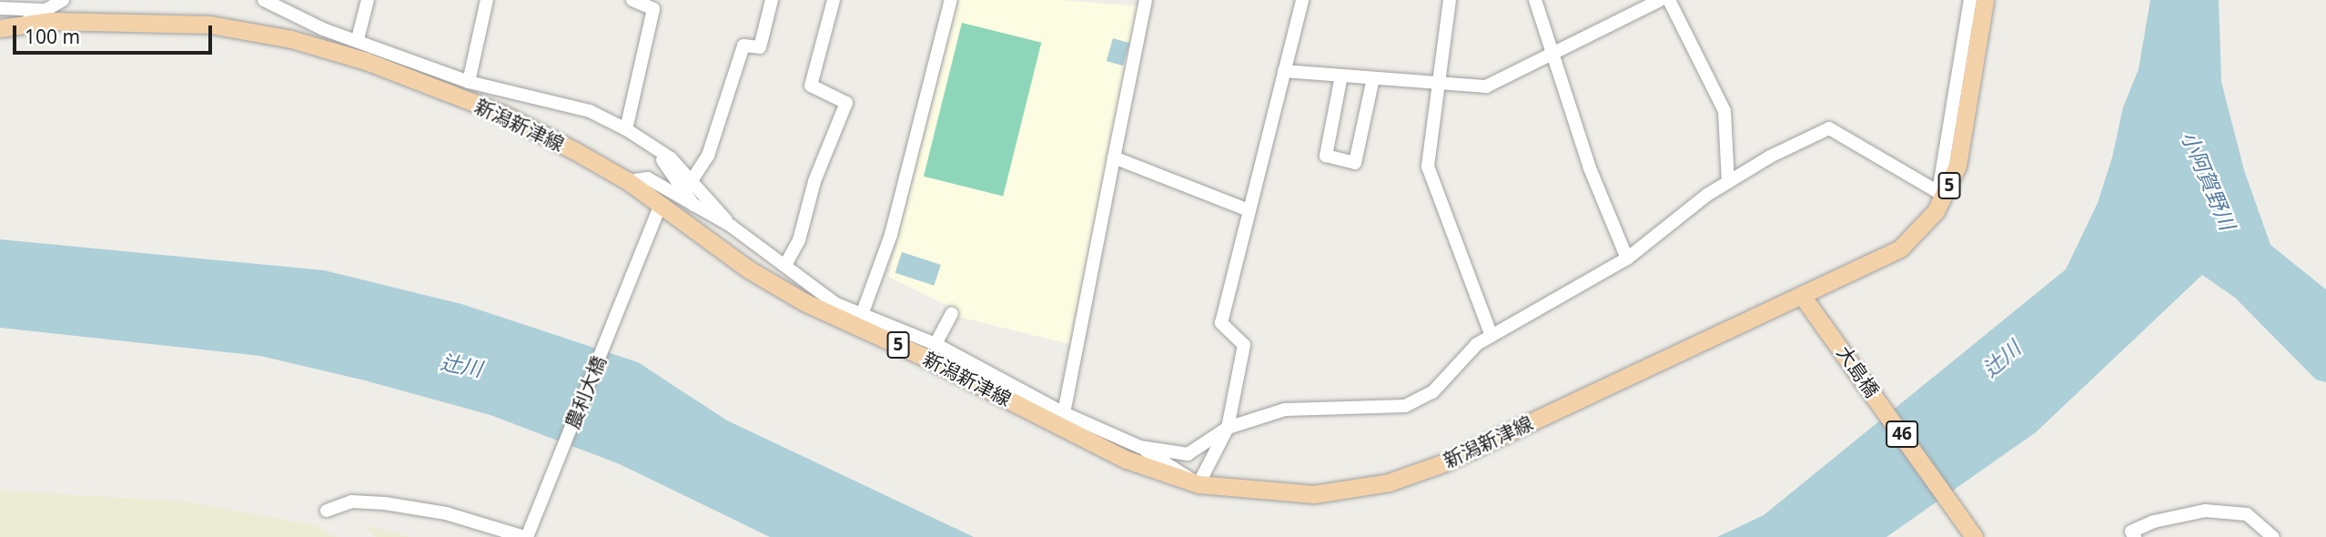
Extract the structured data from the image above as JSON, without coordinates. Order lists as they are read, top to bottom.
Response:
{
  "streets": {
    "main road": [
      "新潟新津線",
      "5",
      "大島橋",
      "46"
    ],
    "street": ["農利大橋"]
  },
  "crossings": [
    ["新潟新津線", "5"],
    ["新潟新津線", "大島橋"],
    ["新潟新津線", "農利大橋"],
    ["5", "大島橋"]
  ],
  "water": ["小阿賀野川", "辻川"],
  "scale_bar": "100 m"
}
